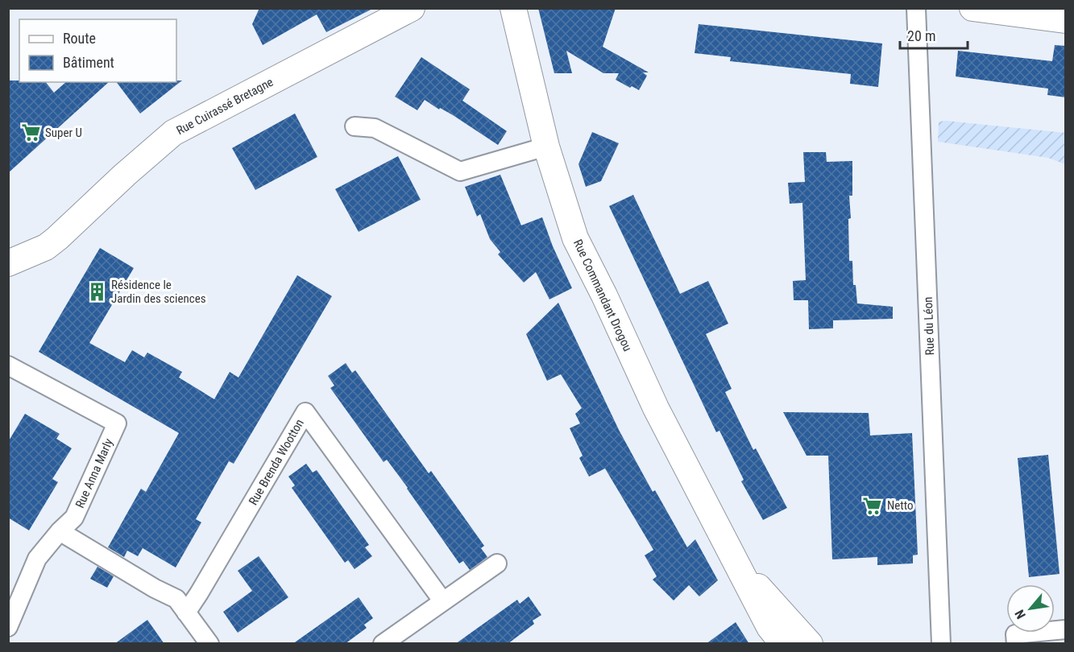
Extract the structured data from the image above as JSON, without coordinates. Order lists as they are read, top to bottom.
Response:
{
  "streets": {
    "street": [
      "Rue Cuirassé Bretagne",
      "Rue Commandant Drogou",
      "Rue du Léon",
      "Rue Brenda Wootton",
      "Rue Anna Marly"
    ]
  },
  "places": {
    "supermarket": ["Super U", "Netto"],
    "building": ["Résidence le Jardin des sciences"]
  },
  "legend": ["Route", "Bâtiment"],
  "scale_bar": "20 m",
  "north": "bottom left"
}
